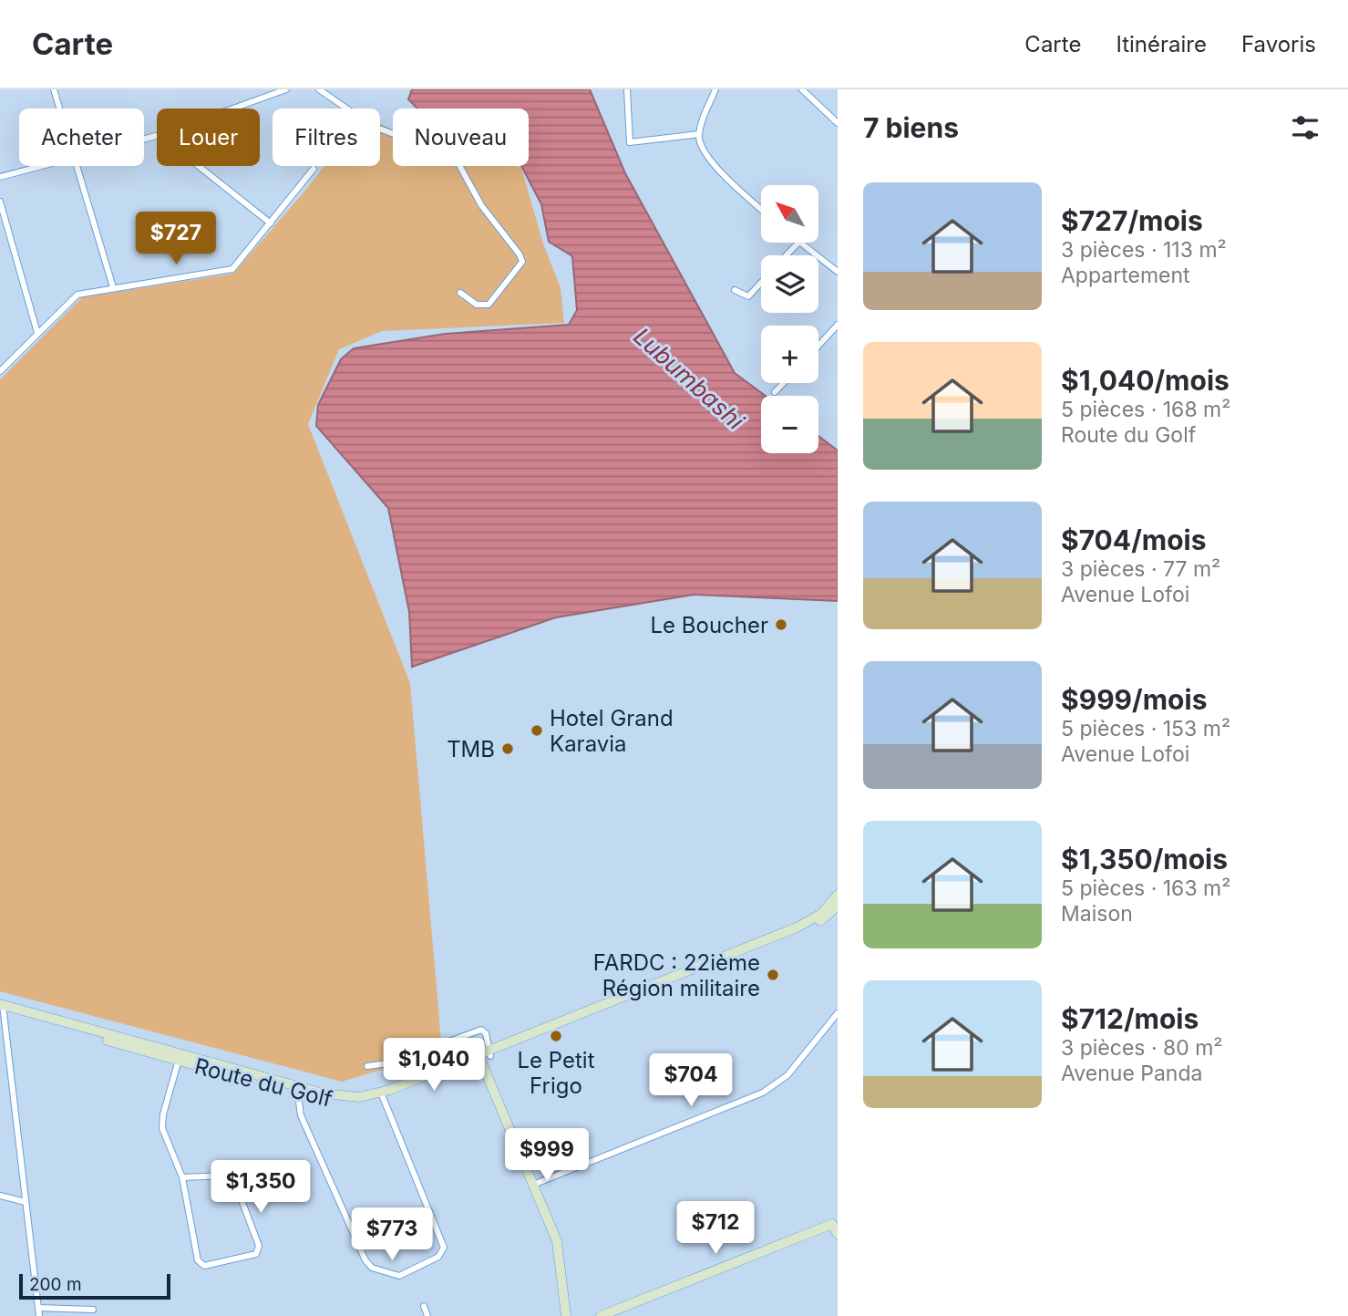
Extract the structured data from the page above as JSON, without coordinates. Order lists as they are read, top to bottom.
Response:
{
  "streets": {
    "main road": ["Route du Golf"]
  },
  "water": ["Lubumbashi"],
  "places": [
    "Le Boucher",
    "Hotel Grand Karavia",
    "TMB",
    "FARDC : 22ième Région militaire",
    "Le Petit Frigo"
  ],
  "scale_bar": "200 m",
  "north": "top left",
  "page": {
    "header": "Carte",
    "nav": ["Carte", "Itinéraire", "Favoris"],
    "heading": "7 biens",
    "chip": [
      "Acheter",
      "Louer",
      "Filtres",
      "Nouveau"
    ],
    "list": [
      {
        "name": "$727/mois",
        "note": "3 pièces · 113 m² · Appartement"
      },
      {
        "name": "$1,040/mois",
        "note": "5 pièces · 168 m² · Route du Golf"
      },
      {
        "name": "$704/mois",
        "note": "3 pièces · 77 m² · Avenue Lofoi"
      },
      {
        "name": "$999/mois",
        "note": "5 pièces · 153 m² · Avenue Lofoi"
      },
      {
        "name": "$1,350/mois",
        "note": "5 pièces · 163 m² · Maison"
      },
      {
        "name": "$712/mois",
        "note": "3 pièces · 80 m² · Avenue Panda"
      }
    ],
    "map_buttons": ["+", "−"],
    "price": [
      "$727",
      "$1,040",
      "$704",
      "$999",
      "$1,350",
      "$712",
      "$773"
    ],
    "scale": "200 m"
  }
}
